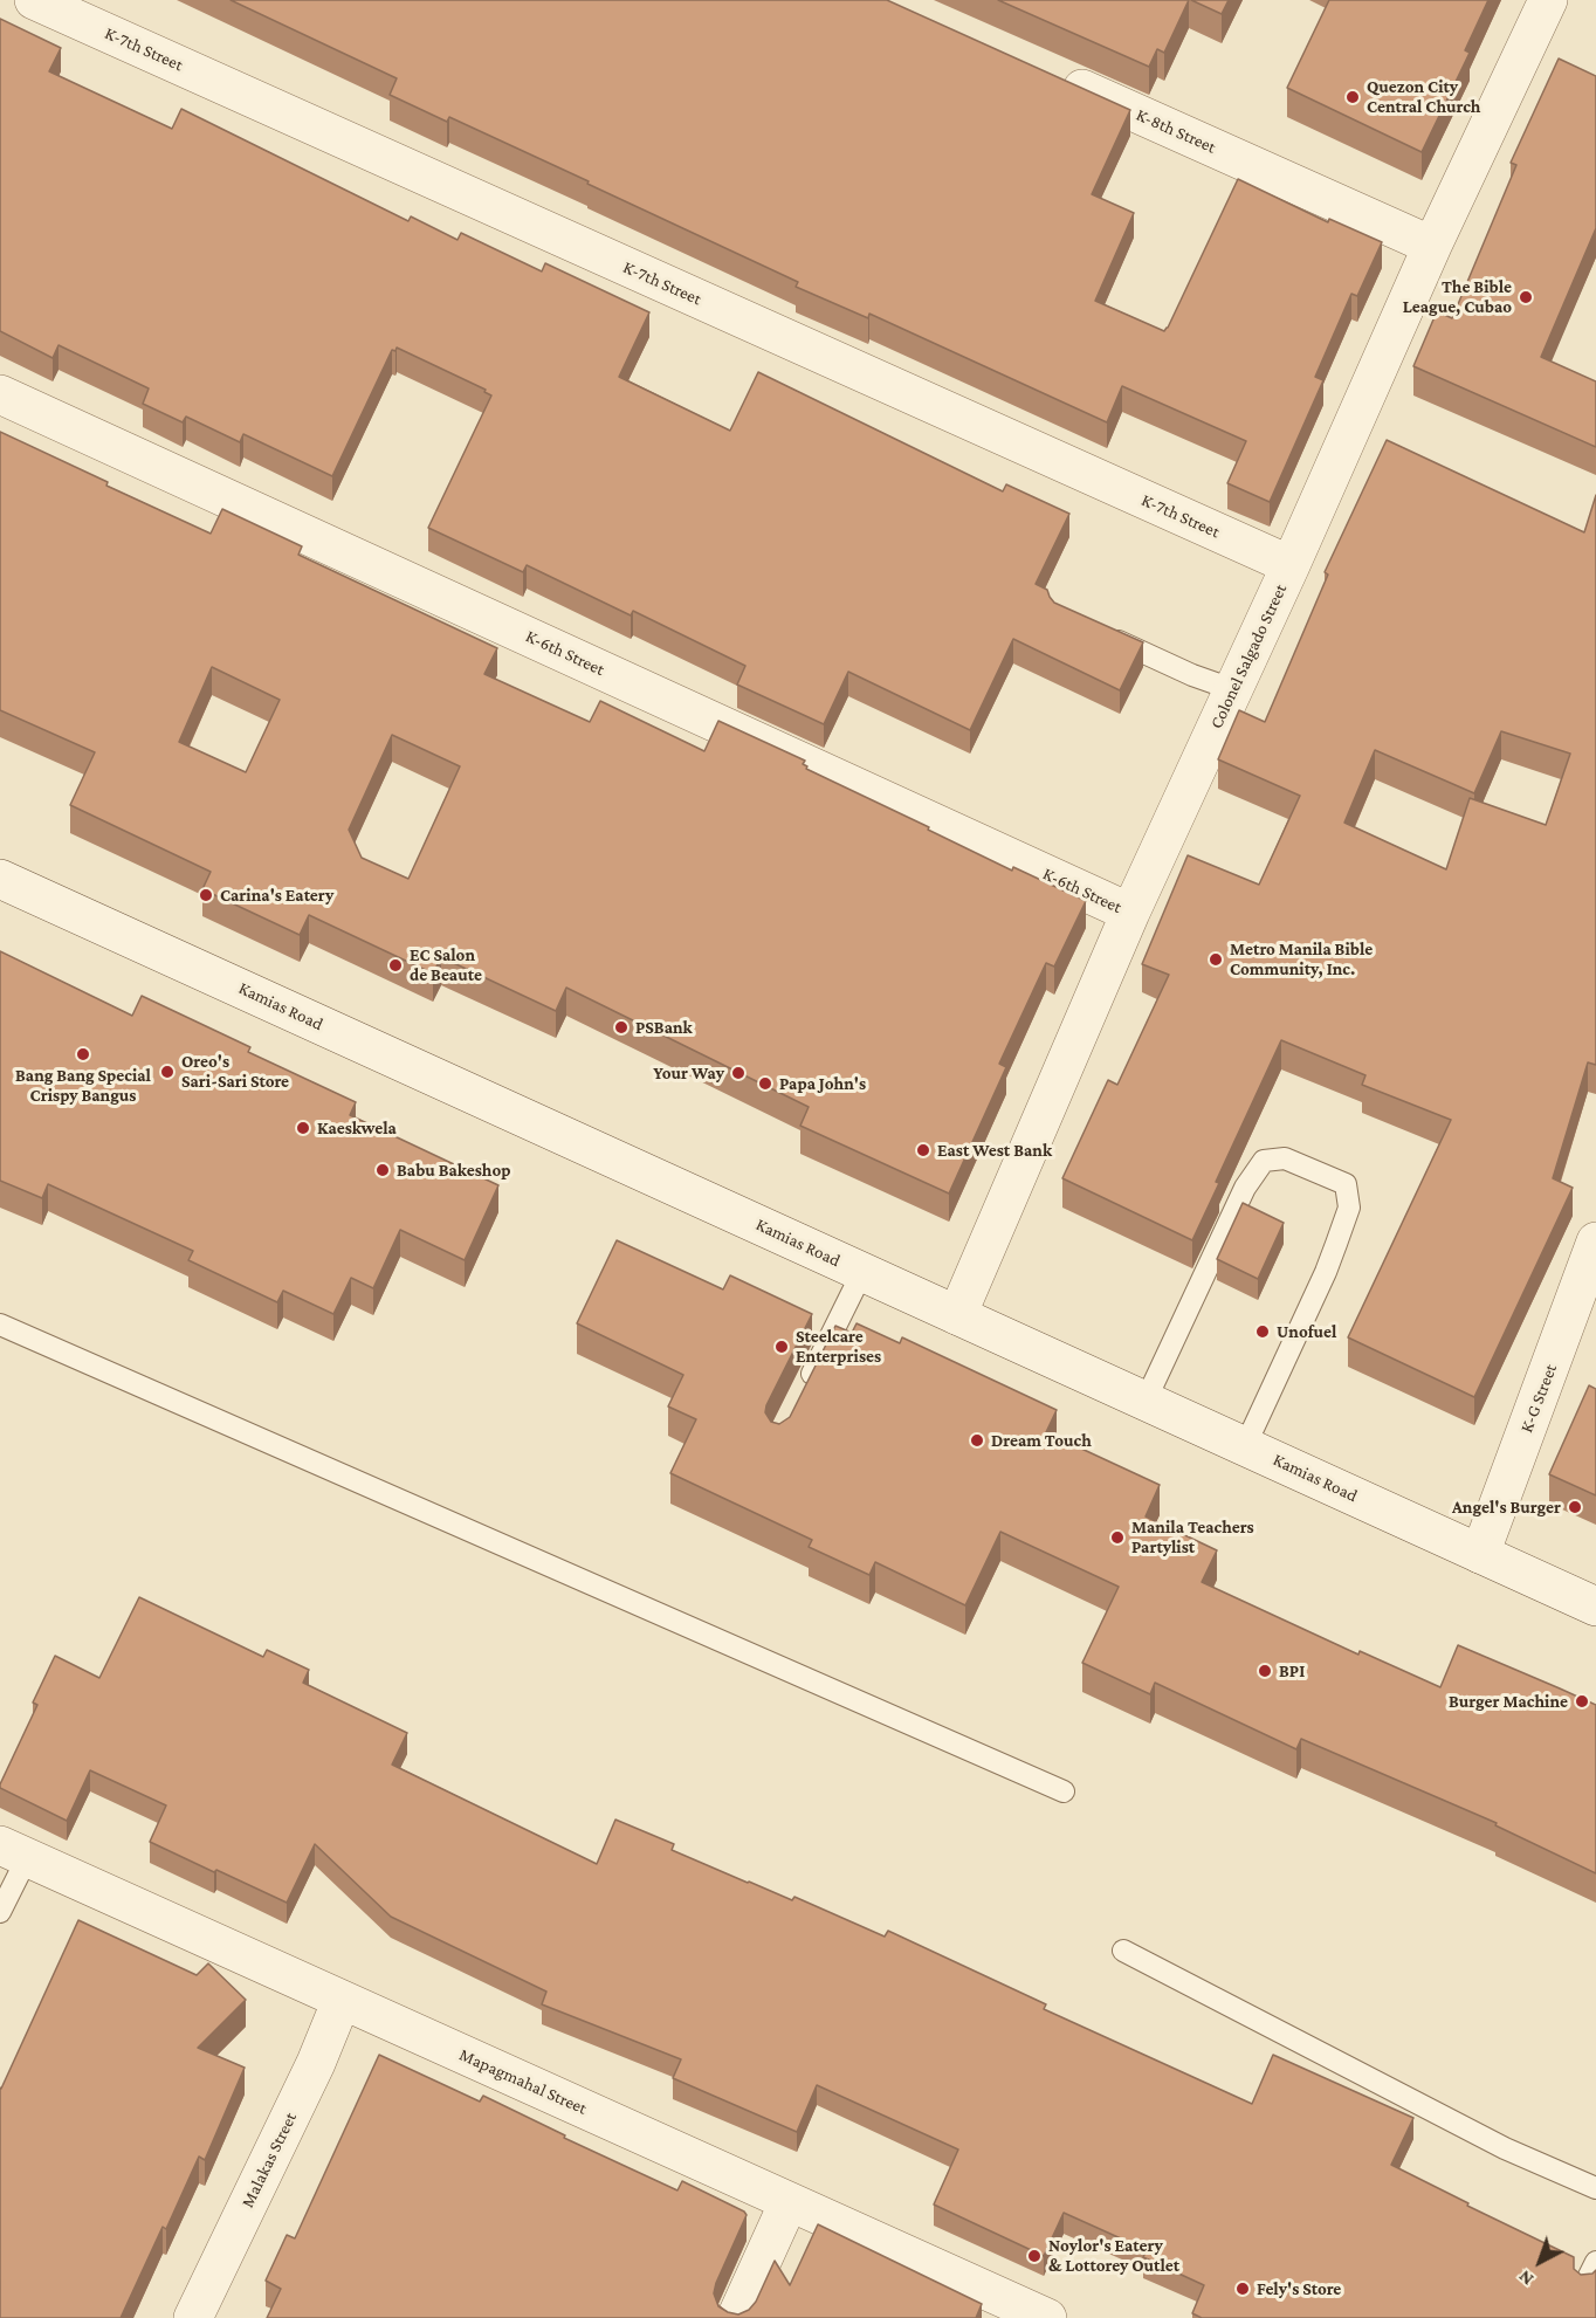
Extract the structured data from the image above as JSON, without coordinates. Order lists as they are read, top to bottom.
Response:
{
  "streets": {
    "street": [
      "K-7th Street",
      "K-8th Street",
      "K-6th Street",
      "Colonel Salgado Street",
      "Kamias Road",
      "K-G Street",
      "Mapagmahal Street",
      "Malakas Street"
    ]
  },
  "crossings": [
    ["K-7th Street", "Colonel Salgado Street"],
    ["K-8th Street", "Colonel Salgado Street"],
    ["K-6th Street", "Colonel Salgado Street"],
    ["Colonel Salgado Street", "Kamias Road"],
    ["Kamias Road", "K-G Street"],
    ["Mapagmahal Street", "Malakas Street"]
  ],
  "places": [
    "Quezon City Central Church",
    "The Bible League, Cubao",
    "Carina's Eatery",
    "Metro Manila Bible Community, Inc.",
    "EC Salon de Beaute",
    "PSBank",
    "Bang Bang Special Crispy Bangus",
    "Oreo's Sari-Sari Store",
    "Your Way",
    "Papa John's",
    "Kaeskwela",
    "East West Bank",
    "Babu Bakeshop",
    "Unofuel",
    "Steelcare Enterprises",
    "Dream Touch",
    "Angel's Burger",
    "Manila Teachers Partylist",
    "BPI",
    "Burger Machine",
    "Noylor's Eatery & Lottorey Outlet",
    "Fely's Store"
  ],
  "north": "bottom left"
}
